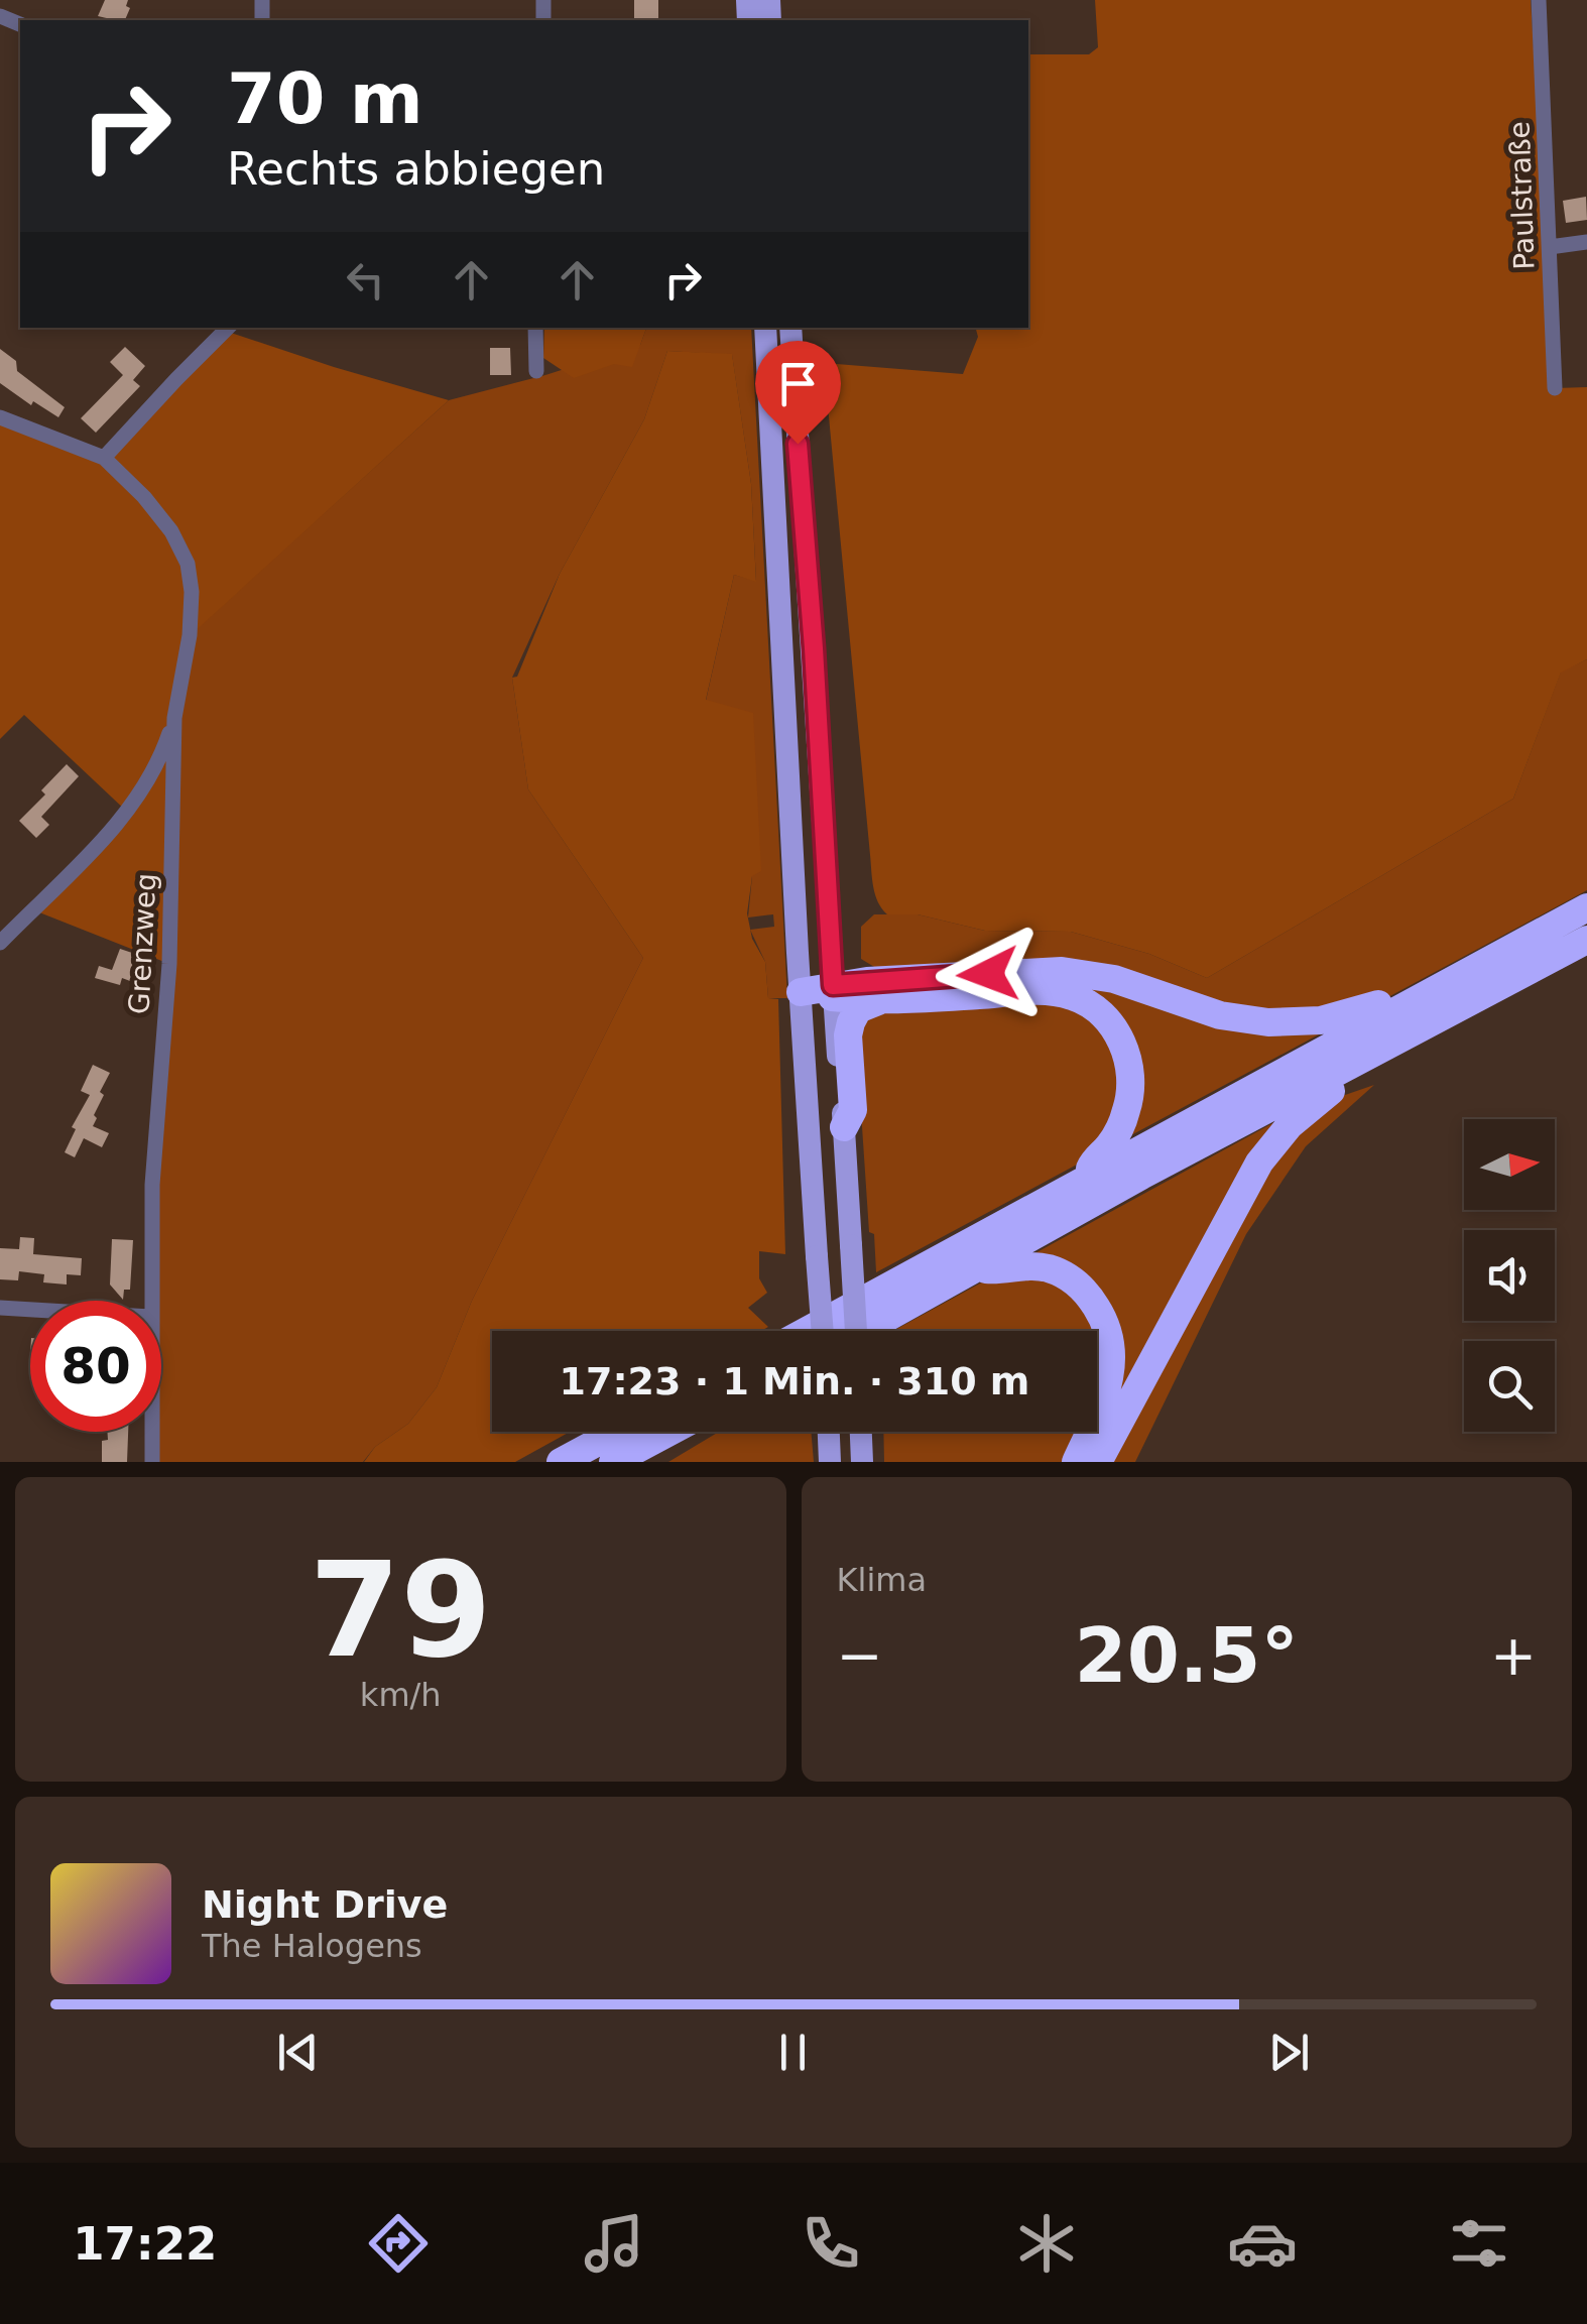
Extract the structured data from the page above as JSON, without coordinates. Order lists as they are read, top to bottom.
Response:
{
  "streets": {
    "street": ["Paulstraße", "Grenzweg"]
  },
  "north": "right",
  "page": {
    "turn": ["70 m", "Rechts abbiegen"],
    "limit": "80",
    "trip": "17:23 · 1 Min. · 310 m",
    "tile": [
      ["79", "km/h"],
      "Klima"
    ],
    "heat": ["−", "20.5°", "+"],
    "song": ["Night Drive", "The Halogens"],
    "tabs": "17:22"
  }
}
